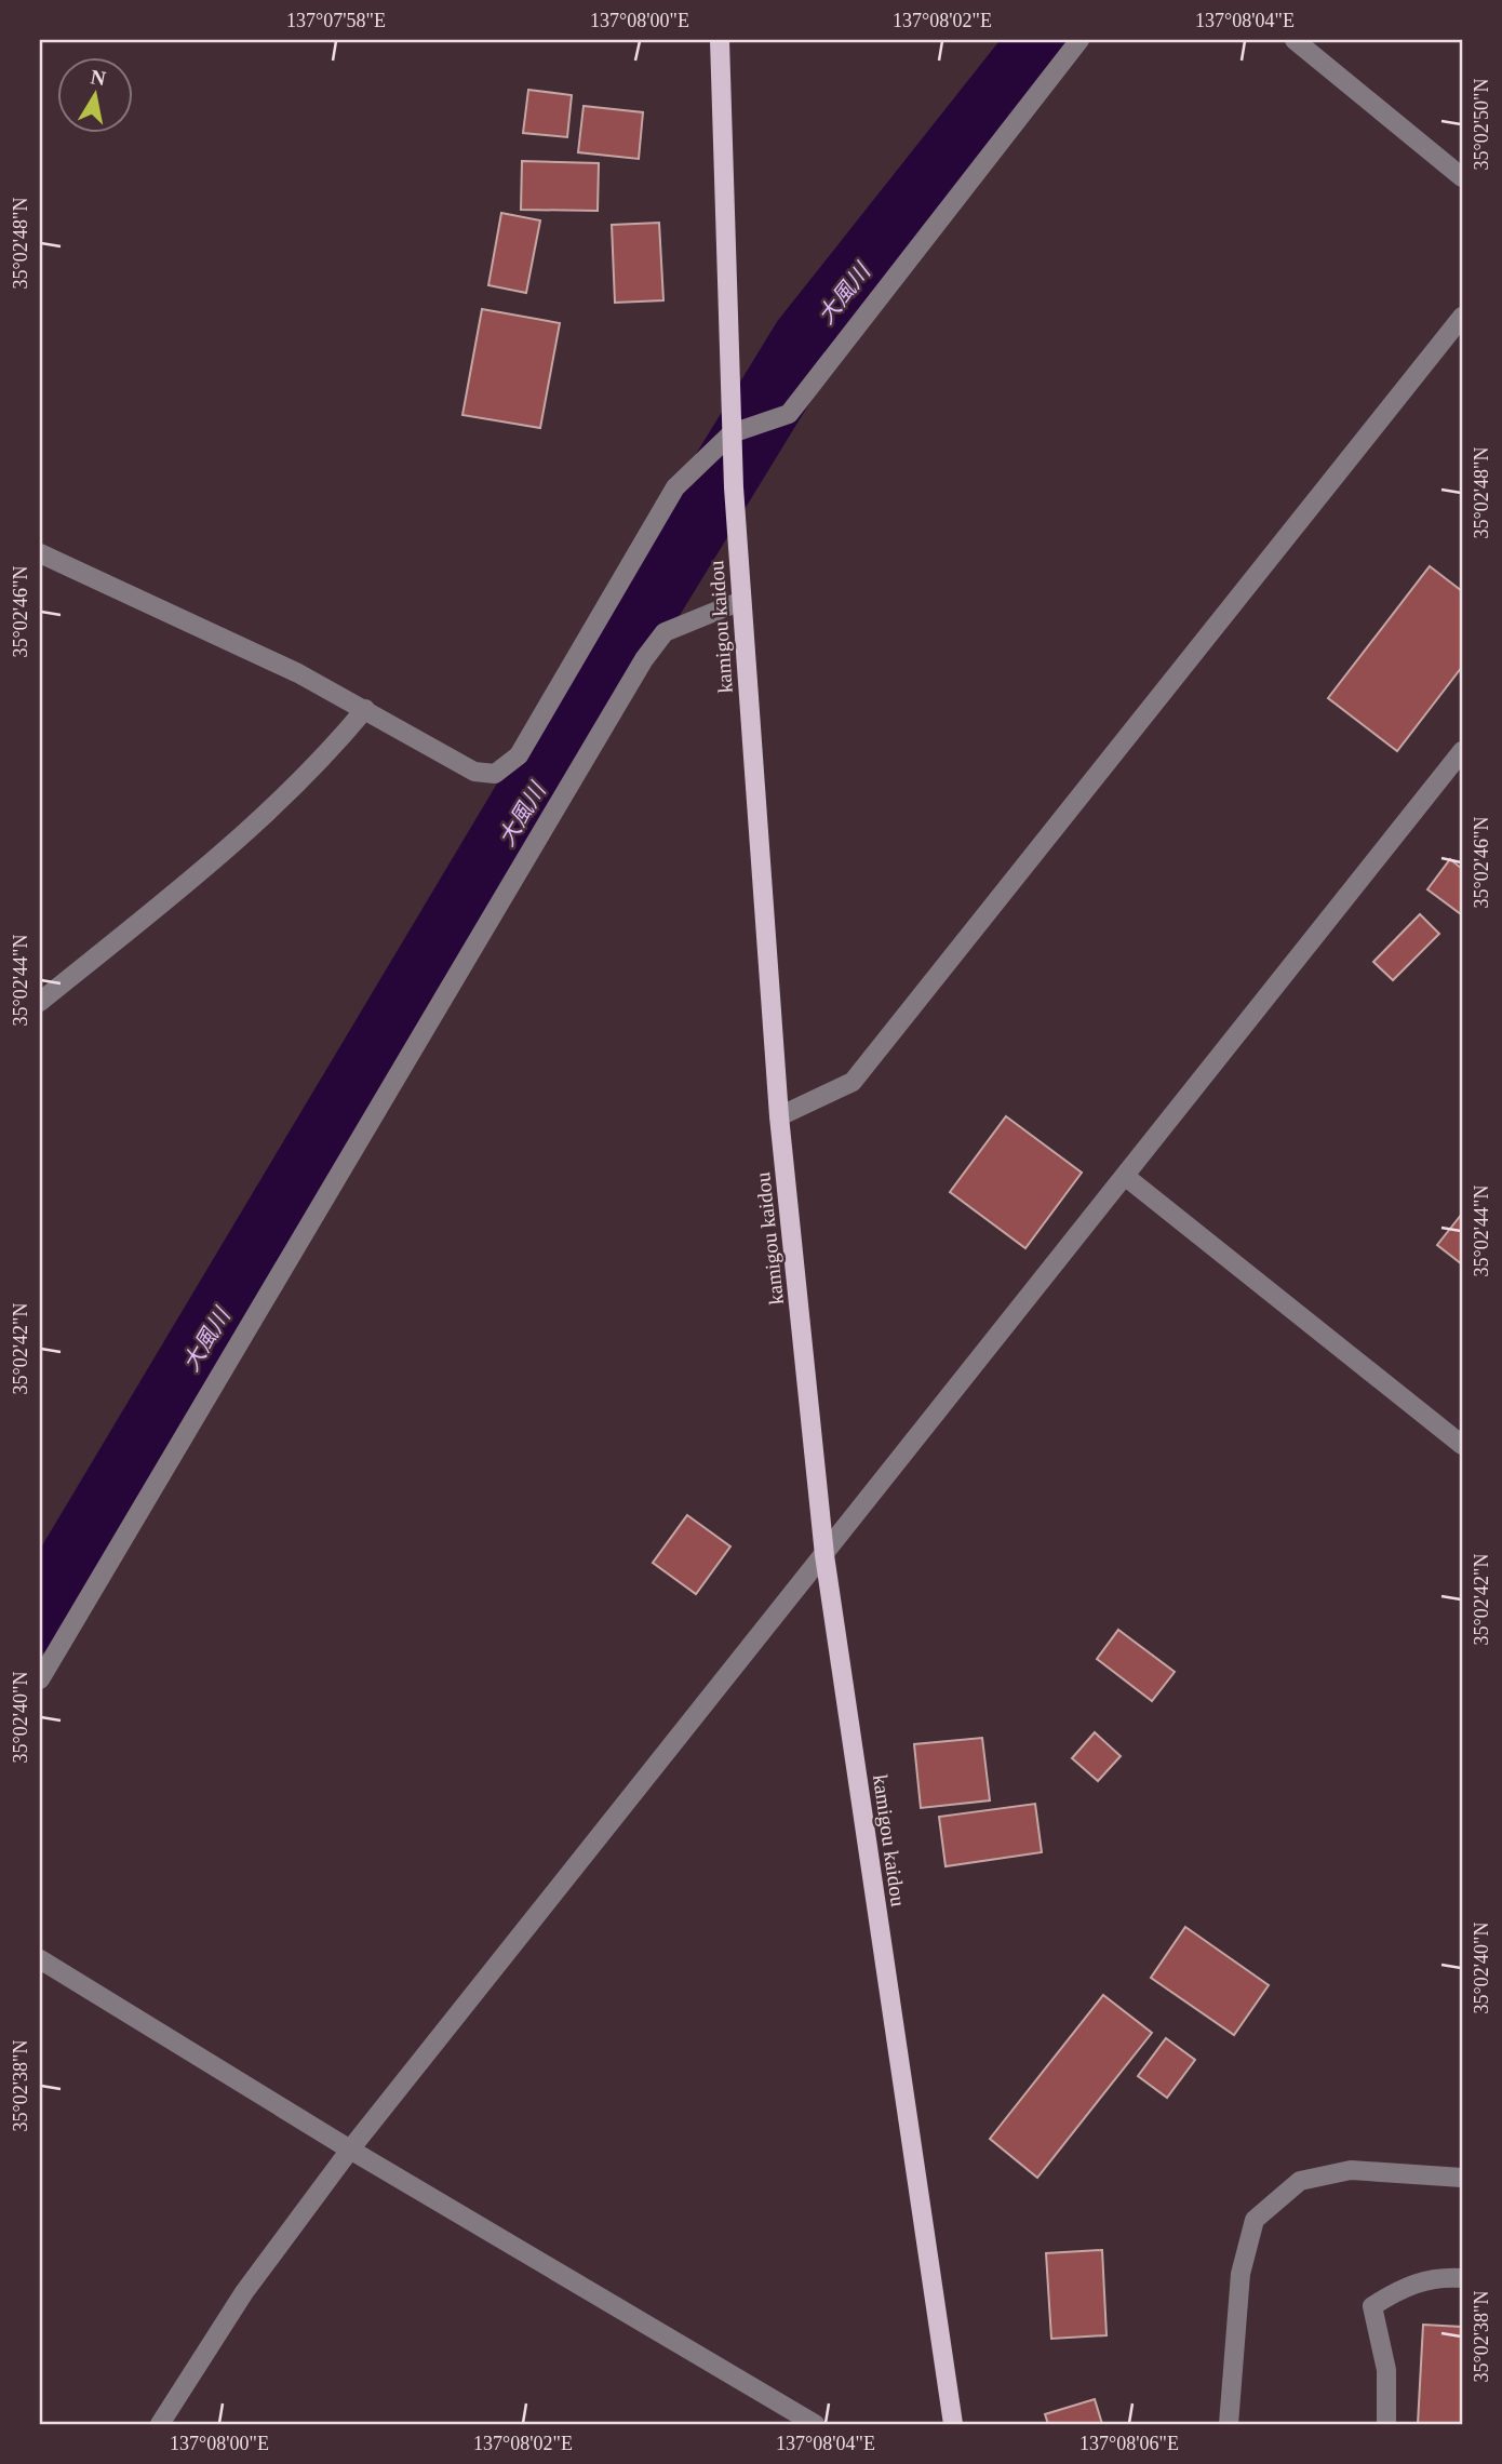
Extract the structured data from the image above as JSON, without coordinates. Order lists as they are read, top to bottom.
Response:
{
  "streets": {
    "main road": ["kamigou kaidou"]
  },
  "water": ["大風川"],
  "north": "top",
  "coordinates": [
    "137°07'58\"E",
    "137°08'00\"E",
    "137°08'02\"E",
    "137°08'04\"E",
    "35°02'50\"N",
    "35°02'48\"N",
    "35°02'46\"N",
    "35°02'44\"N",
    "35°02'42\"N",
    "35°02'40\"N",
    "35°02'38\"N",
    "137°08'06\"E"
  ]
}
